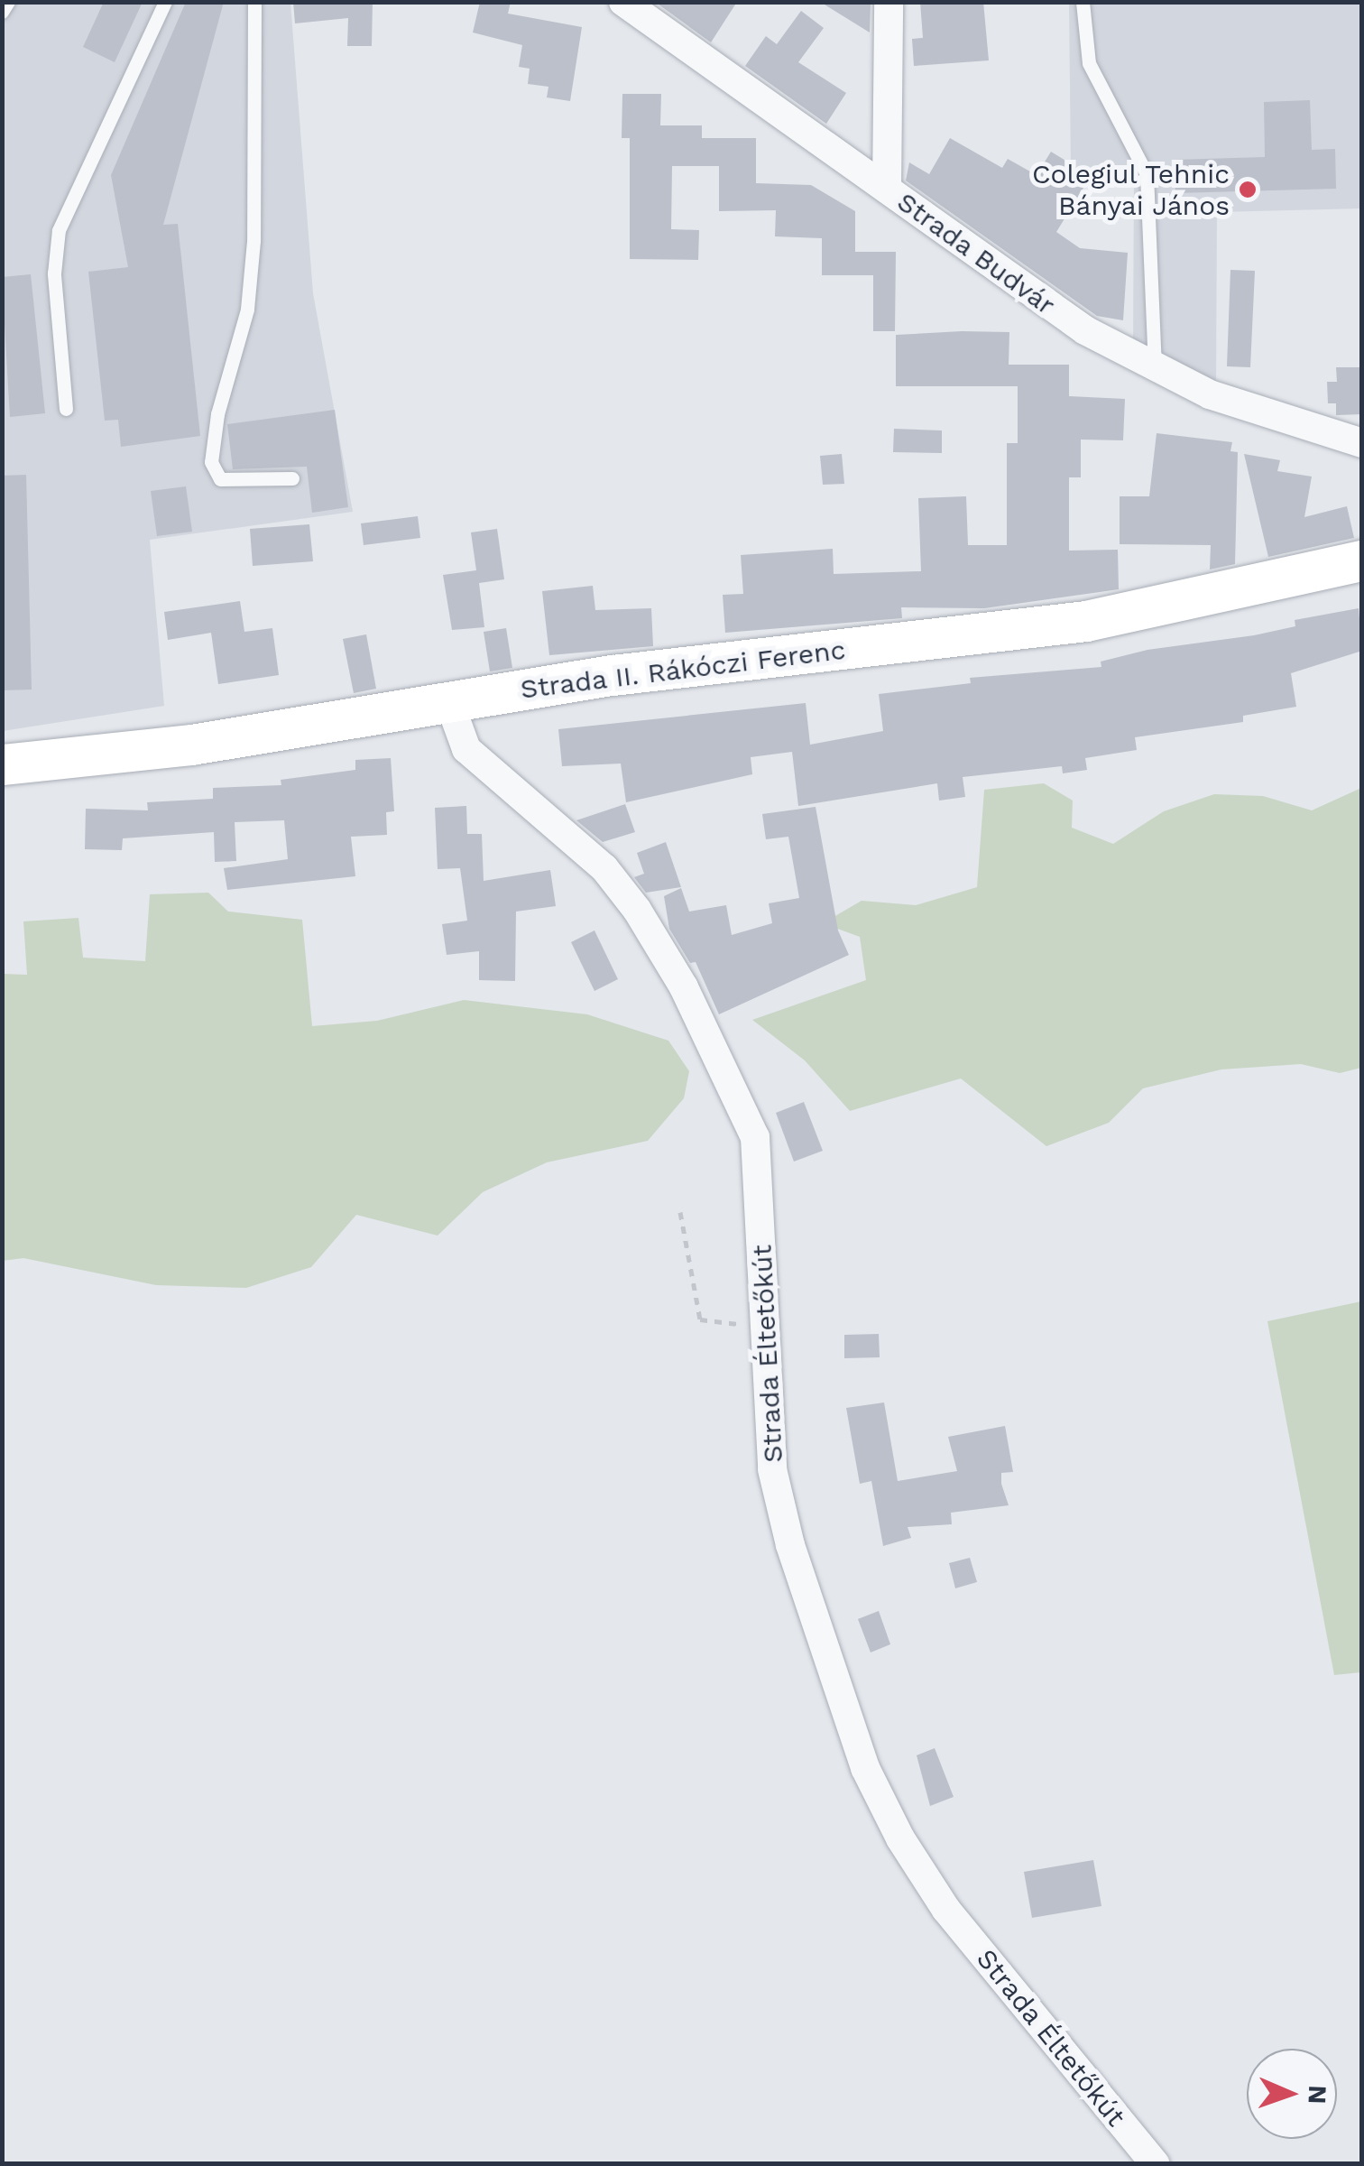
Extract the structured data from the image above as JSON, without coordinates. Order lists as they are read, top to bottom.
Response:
{
  "streets": {
    "main road": ["Strada II. Rákóczi Ferenc"],
    "street": ["Strada Budvár", "Strada Éltetőkút"]
  },
  "crossings": [
    ["Strada II. Rákóczi Ferenc", "Strada Éltetőkút"]
  ],
  "places": ["Colegiul Tehnic Bányai János"],
  "north": "right"
}
